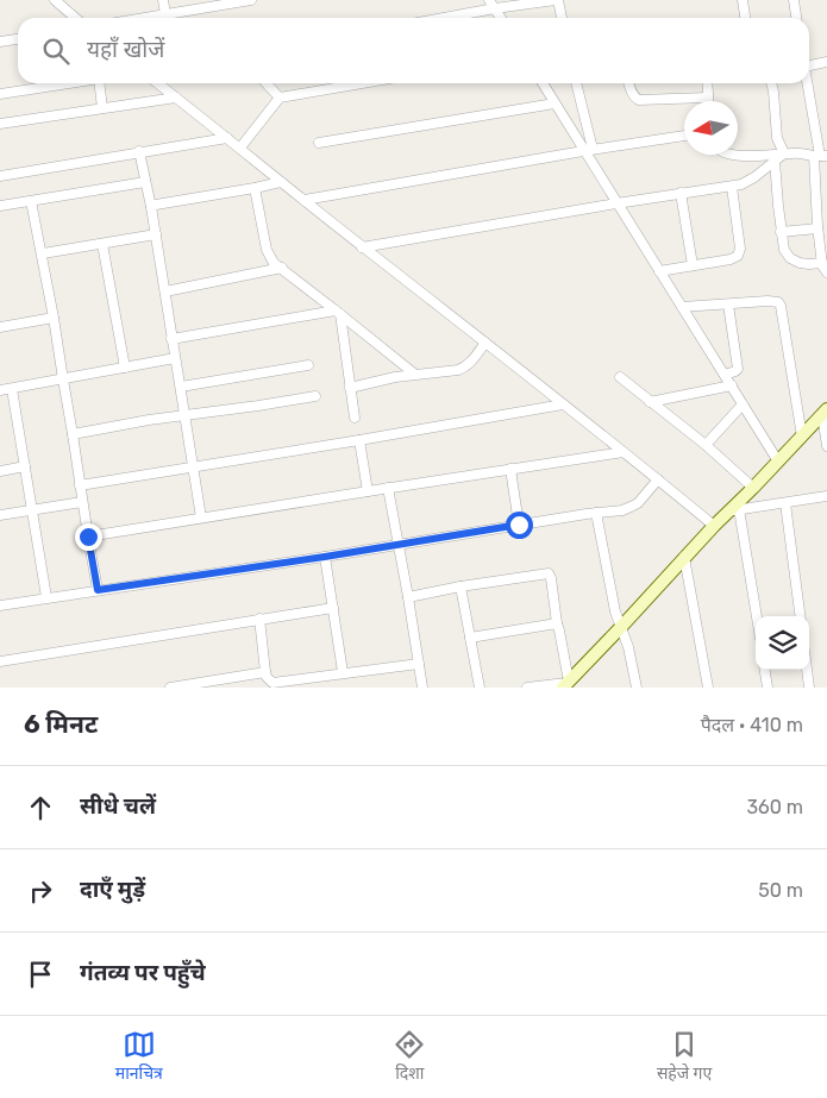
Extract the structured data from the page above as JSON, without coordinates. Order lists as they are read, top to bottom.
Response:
{
  "north": "left",
  "page": {
    "search": "यहाँ खोजें",
    "heading": ["6 मिनट", "पैदल · 410 m"],
    "list": [
      ["सीधे चलें", "360 m"],
      ["दाएँ मुड़ें", "50 m"],
      "गंतव्य पर पहुँचे"
    ],
    "nav": ["मानचित्र", "दिशा", "सहेजे गए"]
  }
}
